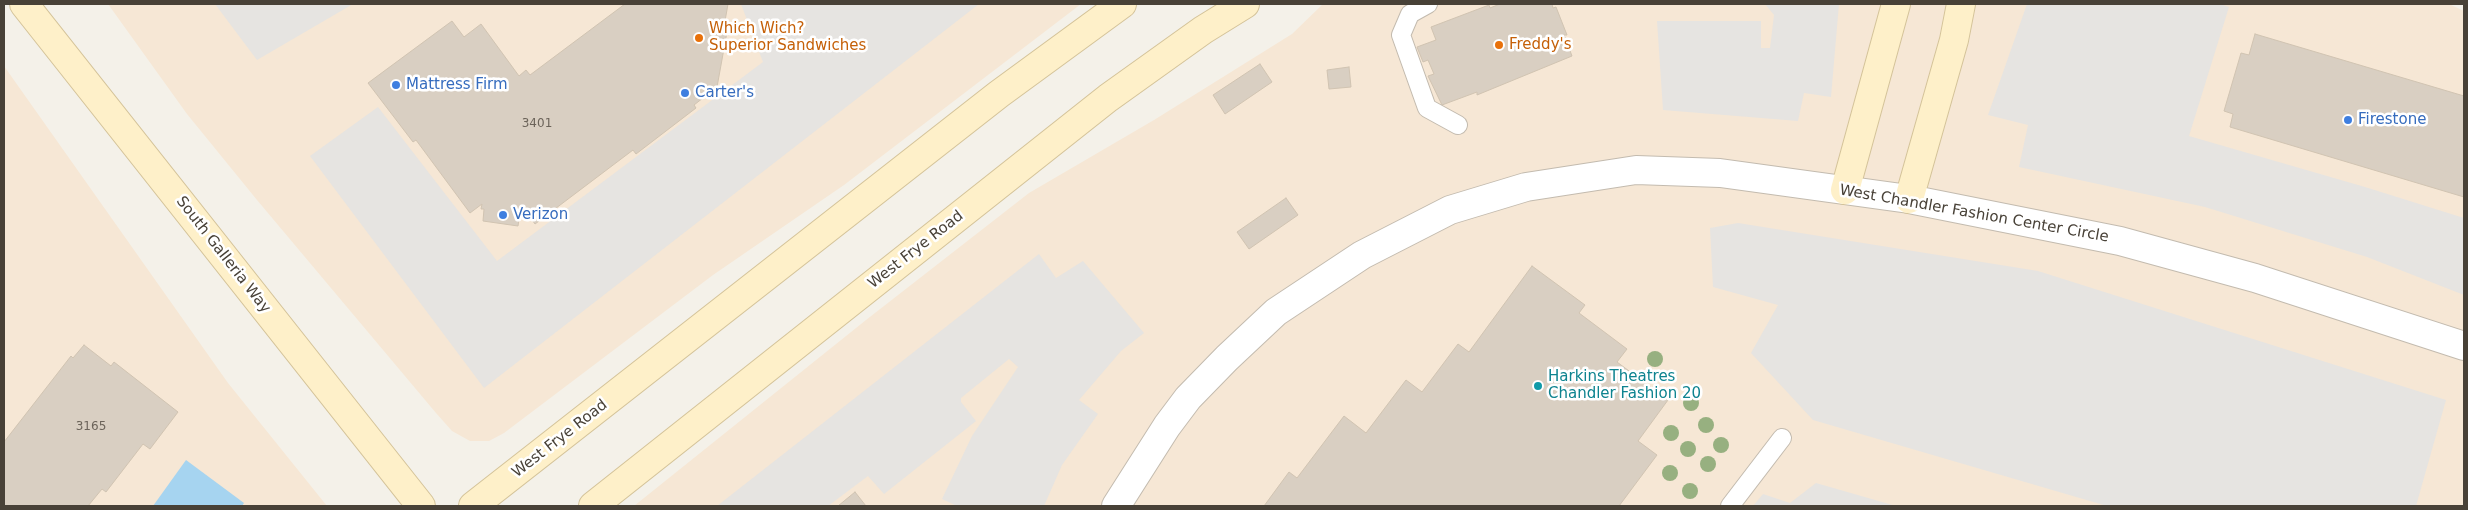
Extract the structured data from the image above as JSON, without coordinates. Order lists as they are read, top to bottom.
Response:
{
  "streets": {
    "street": ["West Chandler Fashion Center Circle", "West Frye Road", "South Galleria Way"]
  },
  "places": [
    "Which Wich? Superior Sandwiches",
    "Freddy's",
    "Mattress Firm",
    "Carter's",
    "Firestone",
    "Verizon",
    "Harkins Theatres Chandler Fashion 20"
  ],
  "house_numbers": ["3401", "3165"]
}
